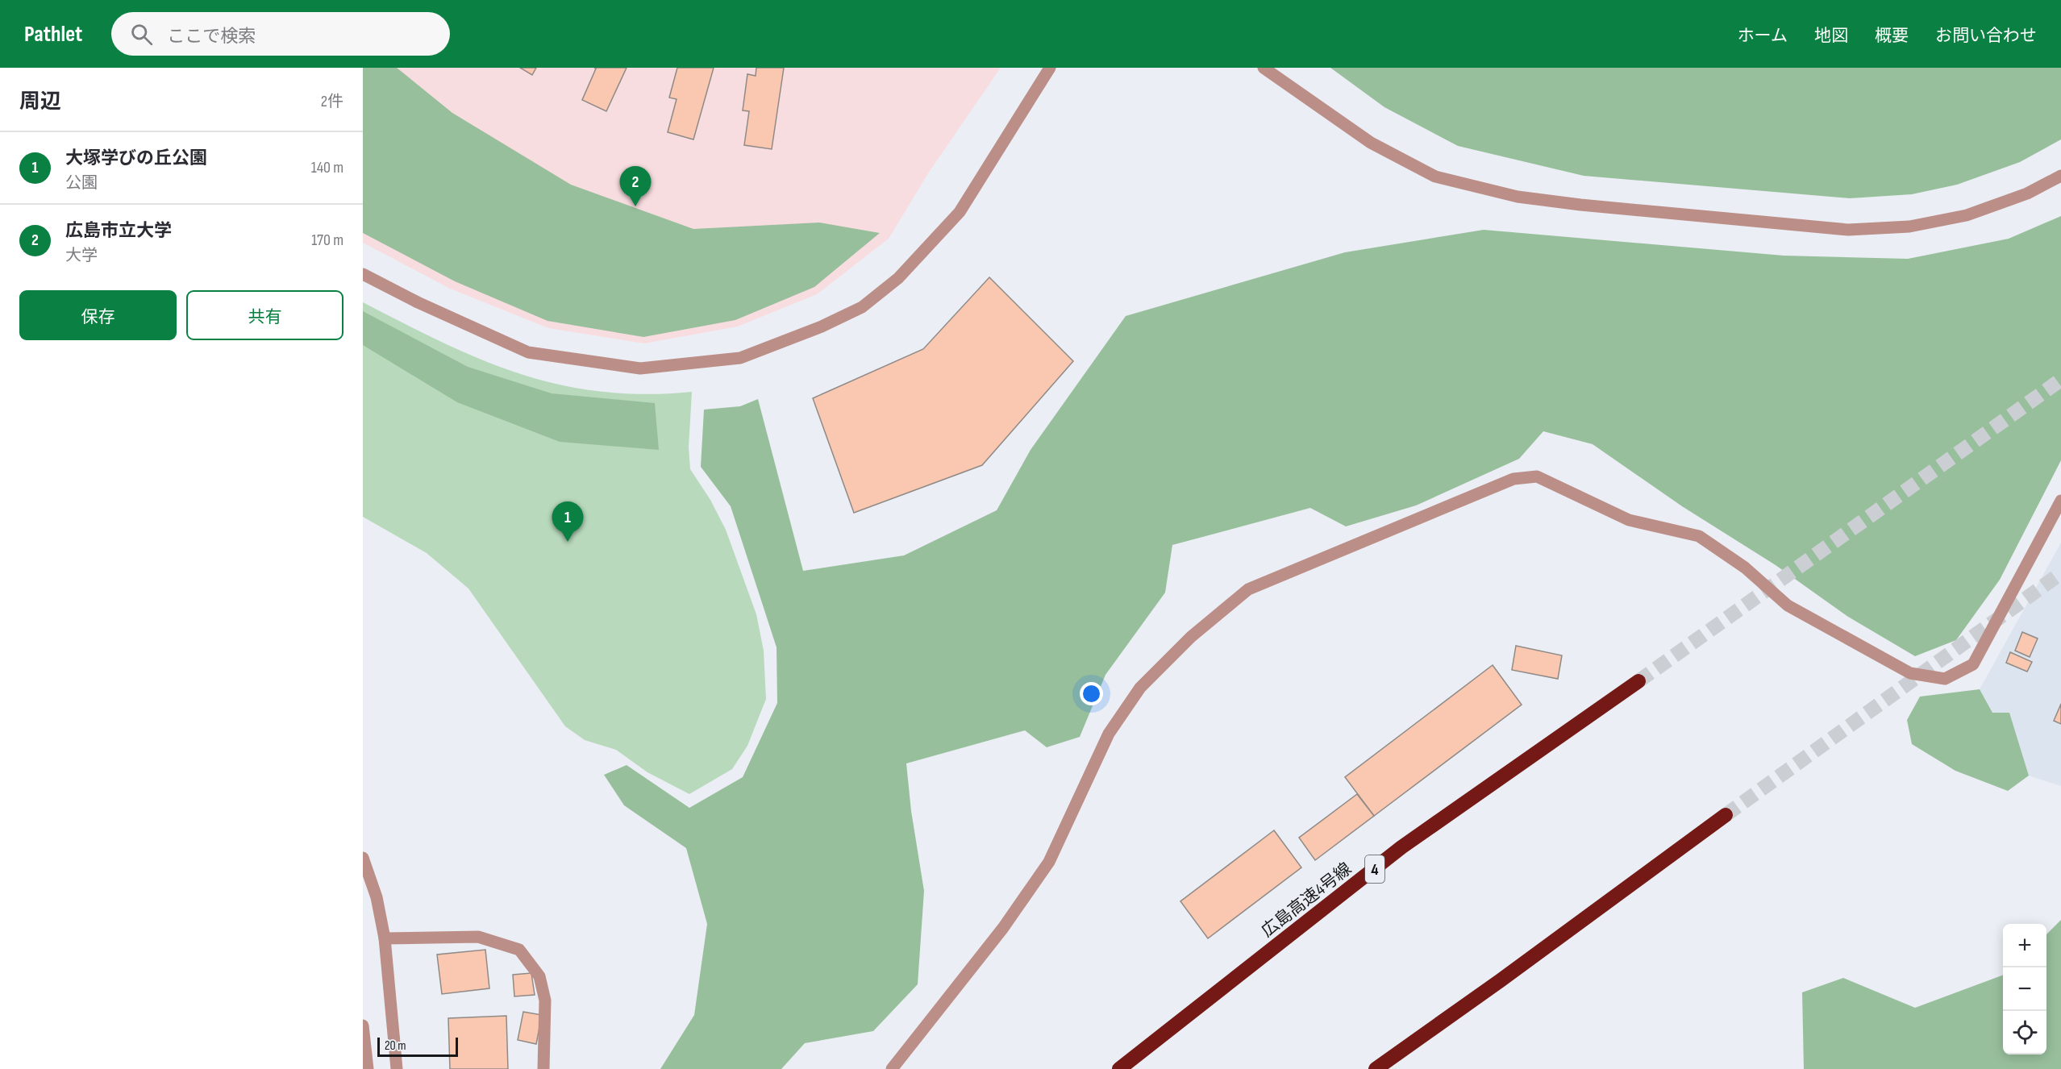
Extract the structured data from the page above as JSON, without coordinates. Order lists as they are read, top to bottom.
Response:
{
  "streets": {
    "highway": ["4", "広島高速4号線"]
  },
  "scale_bar": "20 m",
  "page": {
    "header": "Pathlet",
    "search": "ここで検索",
    "nav": [
      "ホーム",
      "地図",
      "概要",
      "お問い合わせ"
    ],
    "heading": ["周辺", "2件"],
    "list": [
      {
        "mark": "1",
        "name": "大塚学びの丘公園",
        "note": "公園",
        "value": "140 m"
      },
      {
        "mark": "2",
        "name": "広島市立大学",
        "note": "大学",
        "value": "170 m"
      }
    ],
    "pins": ["2", "1"],
    "buttons": ["保存", "共有"],
    "map_buttons": ["+", "−"],
    "scale": "20 m"
  }
}
